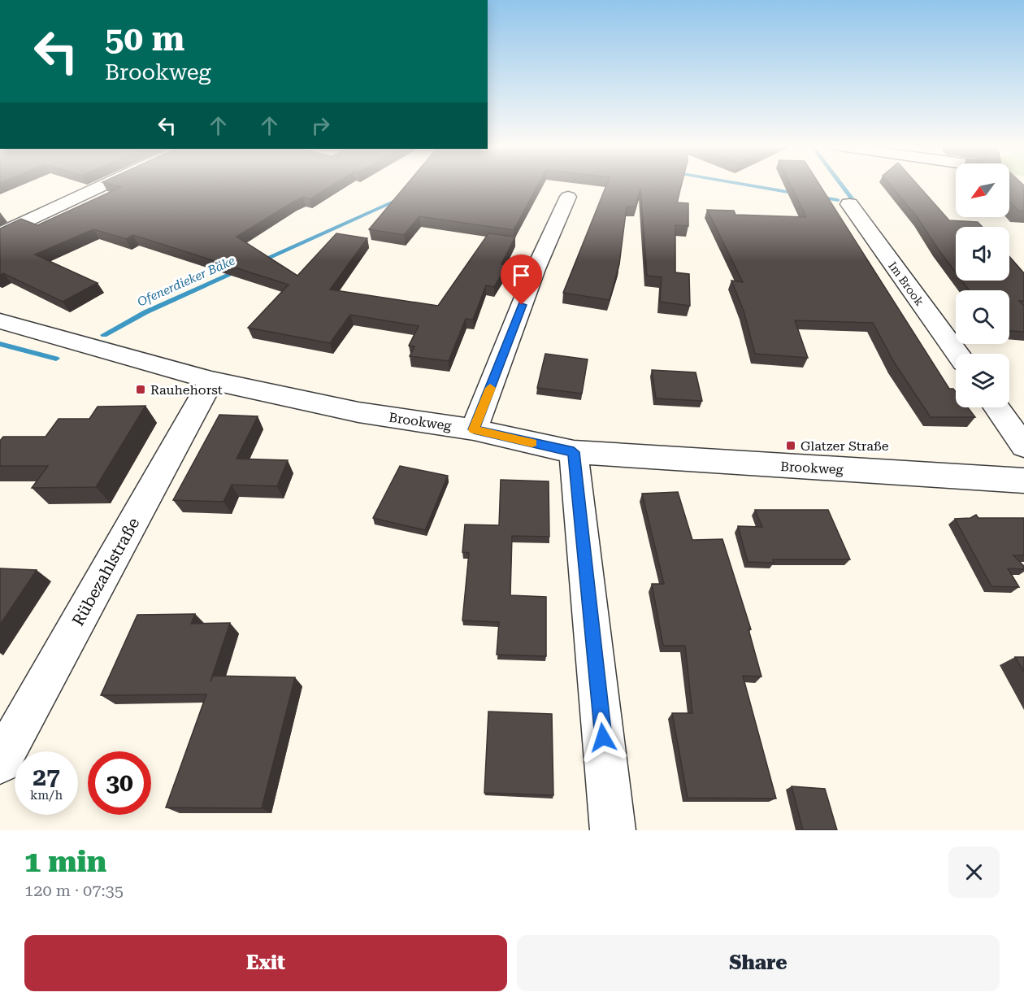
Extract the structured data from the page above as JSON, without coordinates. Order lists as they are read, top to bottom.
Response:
{
  "streets": {
    "street": ["Im Brook", "Brookweg", "Rübezahlstraße"]
  },
  "crossings": [
    ["Brookweg", "Rübezahlstraße"]
  ],
  "water": ["Ofenerdieker Bäke"],
  "places": {
    "transit": ["Rauhehorst", "Glatzer Straße"]
  },
  "north": "bottom left",
  "page": {
    "turn": ["50 m", "Brookweg"],
    "speed": "27 km/h",
    "limit": "30",
    "heading": ["1 min", "120 m · 07:35"],
    "buttons": ["Exit", "Share"]
  }
}
